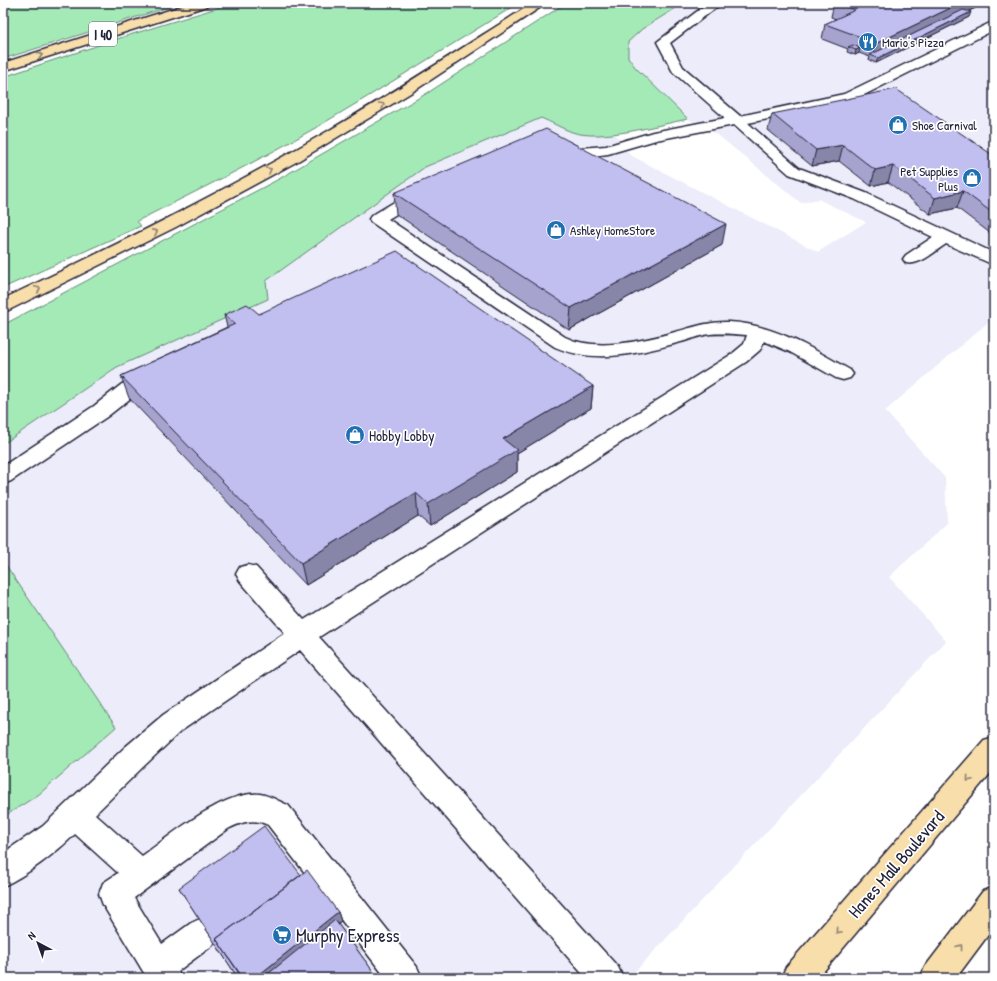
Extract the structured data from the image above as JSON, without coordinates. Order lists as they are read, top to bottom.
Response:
{
  "streets": {
    "main road": ["I 40", "Hanes Mall Boulevard"]
  },
  "places": {
    "restaurant": ["Mario's Pizza"],
    "shop": [
      "Shoe Carnival",
      "Pet Supplies Plus",
      "Ashley HomeStore",
      "Hobby Lobby"
    ],
    "supermarket": ["Murphy Express"]
  },
  "north": "top left"
}
